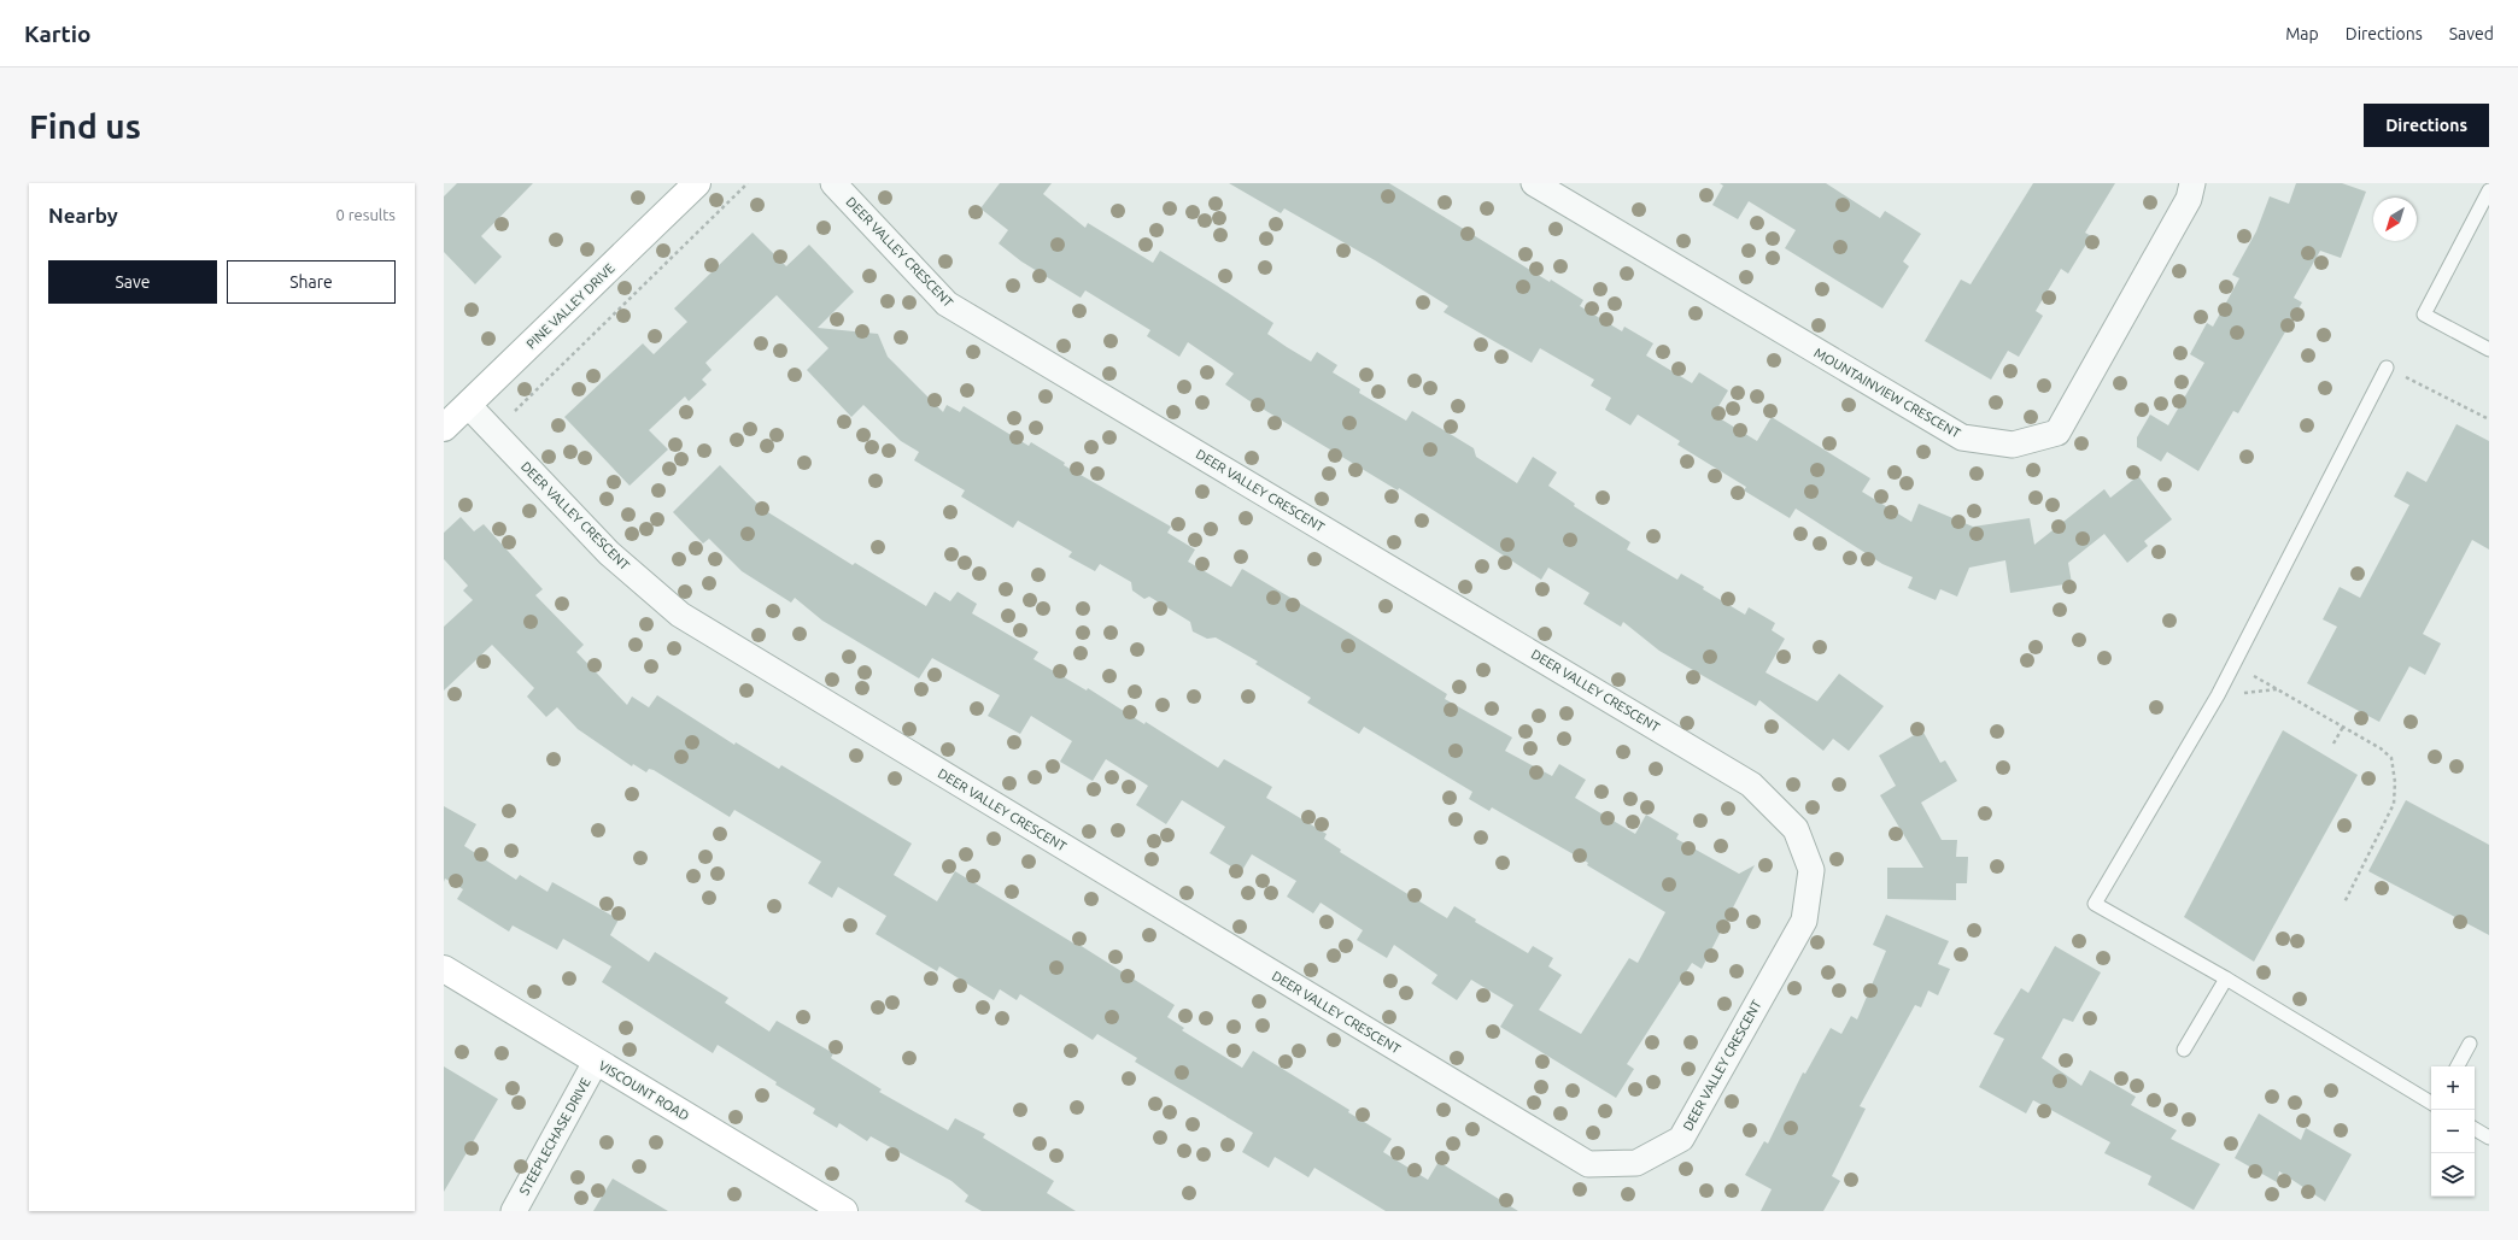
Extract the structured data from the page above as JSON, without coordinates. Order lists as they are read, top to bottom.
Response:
{
  "streets": {
    "street": [
      "DEER VALLEY CRESCENT",
      "PINE VALLEY DRIVE",
      "MOUNTAINVIEW CRESCENT",
      "VISCOUNT ROAD",
      "STEEPLECHASE DRIVE"
    ]
  },
  "crossings": [
    ["DEER VALLEY CRESCENT", "PINE VALLEY DRIVE"],
    ["VISCOUNT ROAD", "STEEPLECHASE DRIVE"]
  ],
  "north": "bottom left",
  "page": {
    "header": "Kartio",
    "nav": ["Map", "Directions", "Saved"],
    "buttons": [
      "Directions",
      ["Save", "Share"]
    ],
    "title": "Find us",
    "heading": ["Nearby", "0 results"],
    "map_buttons": ["+", "−"]
  }
}
